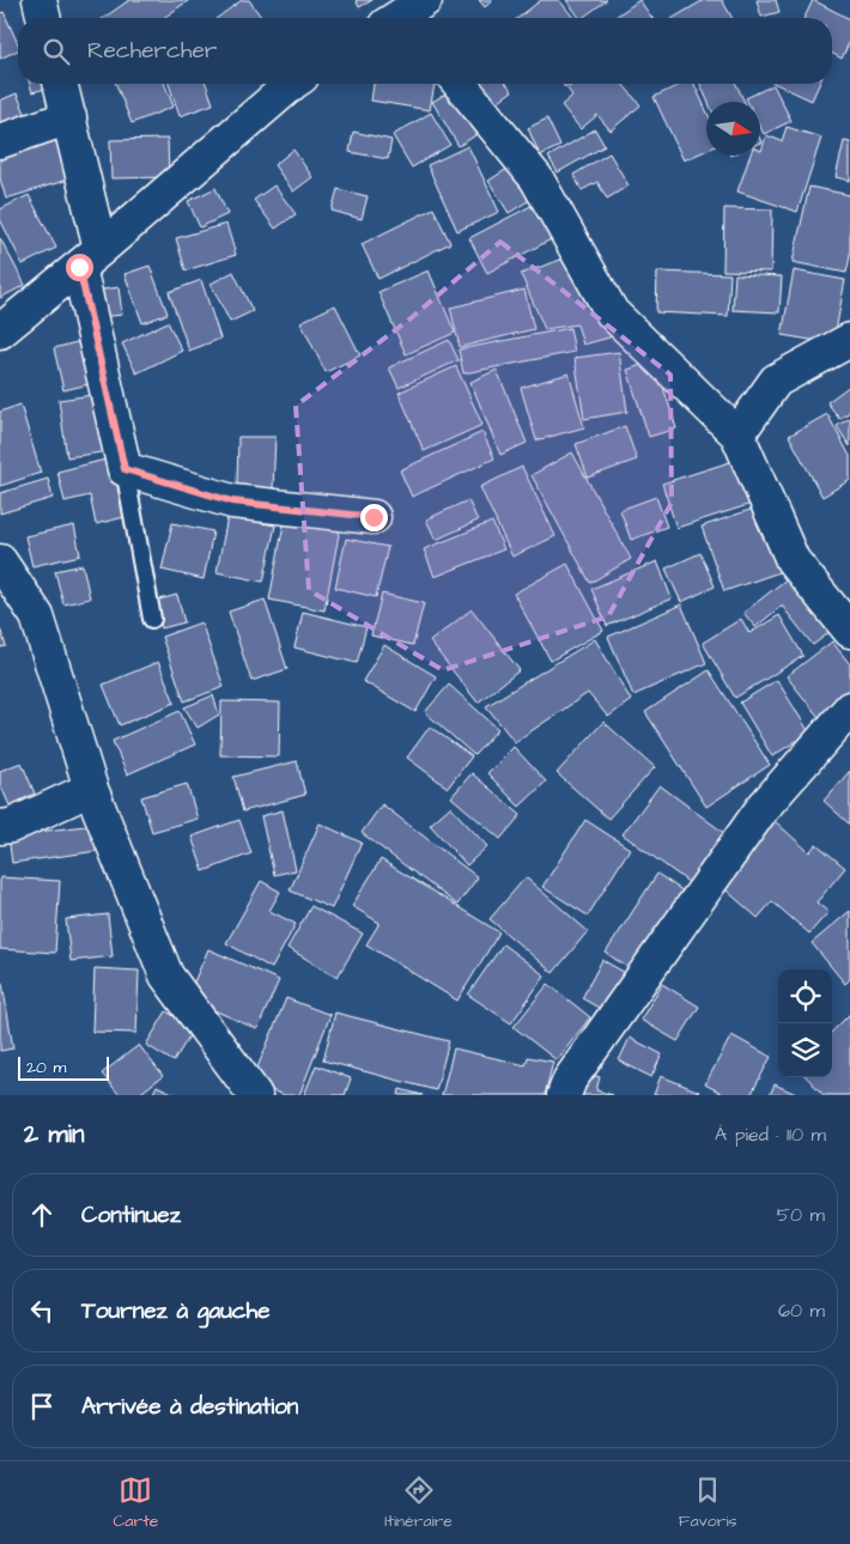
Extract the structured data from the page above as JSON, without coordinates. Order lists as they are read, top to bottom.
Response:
{
  "scale_bar": "20 m",
  "north": "right",
  "page": {
    "search": "Rechercher",
    "scale": "20 m",
    "heading": ["2 min", "À pied · 110 m"],
    "list": [
      ["Continuez", "50 m"],
      ["Tournez à gauche", "60 m"],
      "Arrivée à destination"
    ],
    "nav": ["Carte", "Itinéraire", "Favoris"]
  }
}
